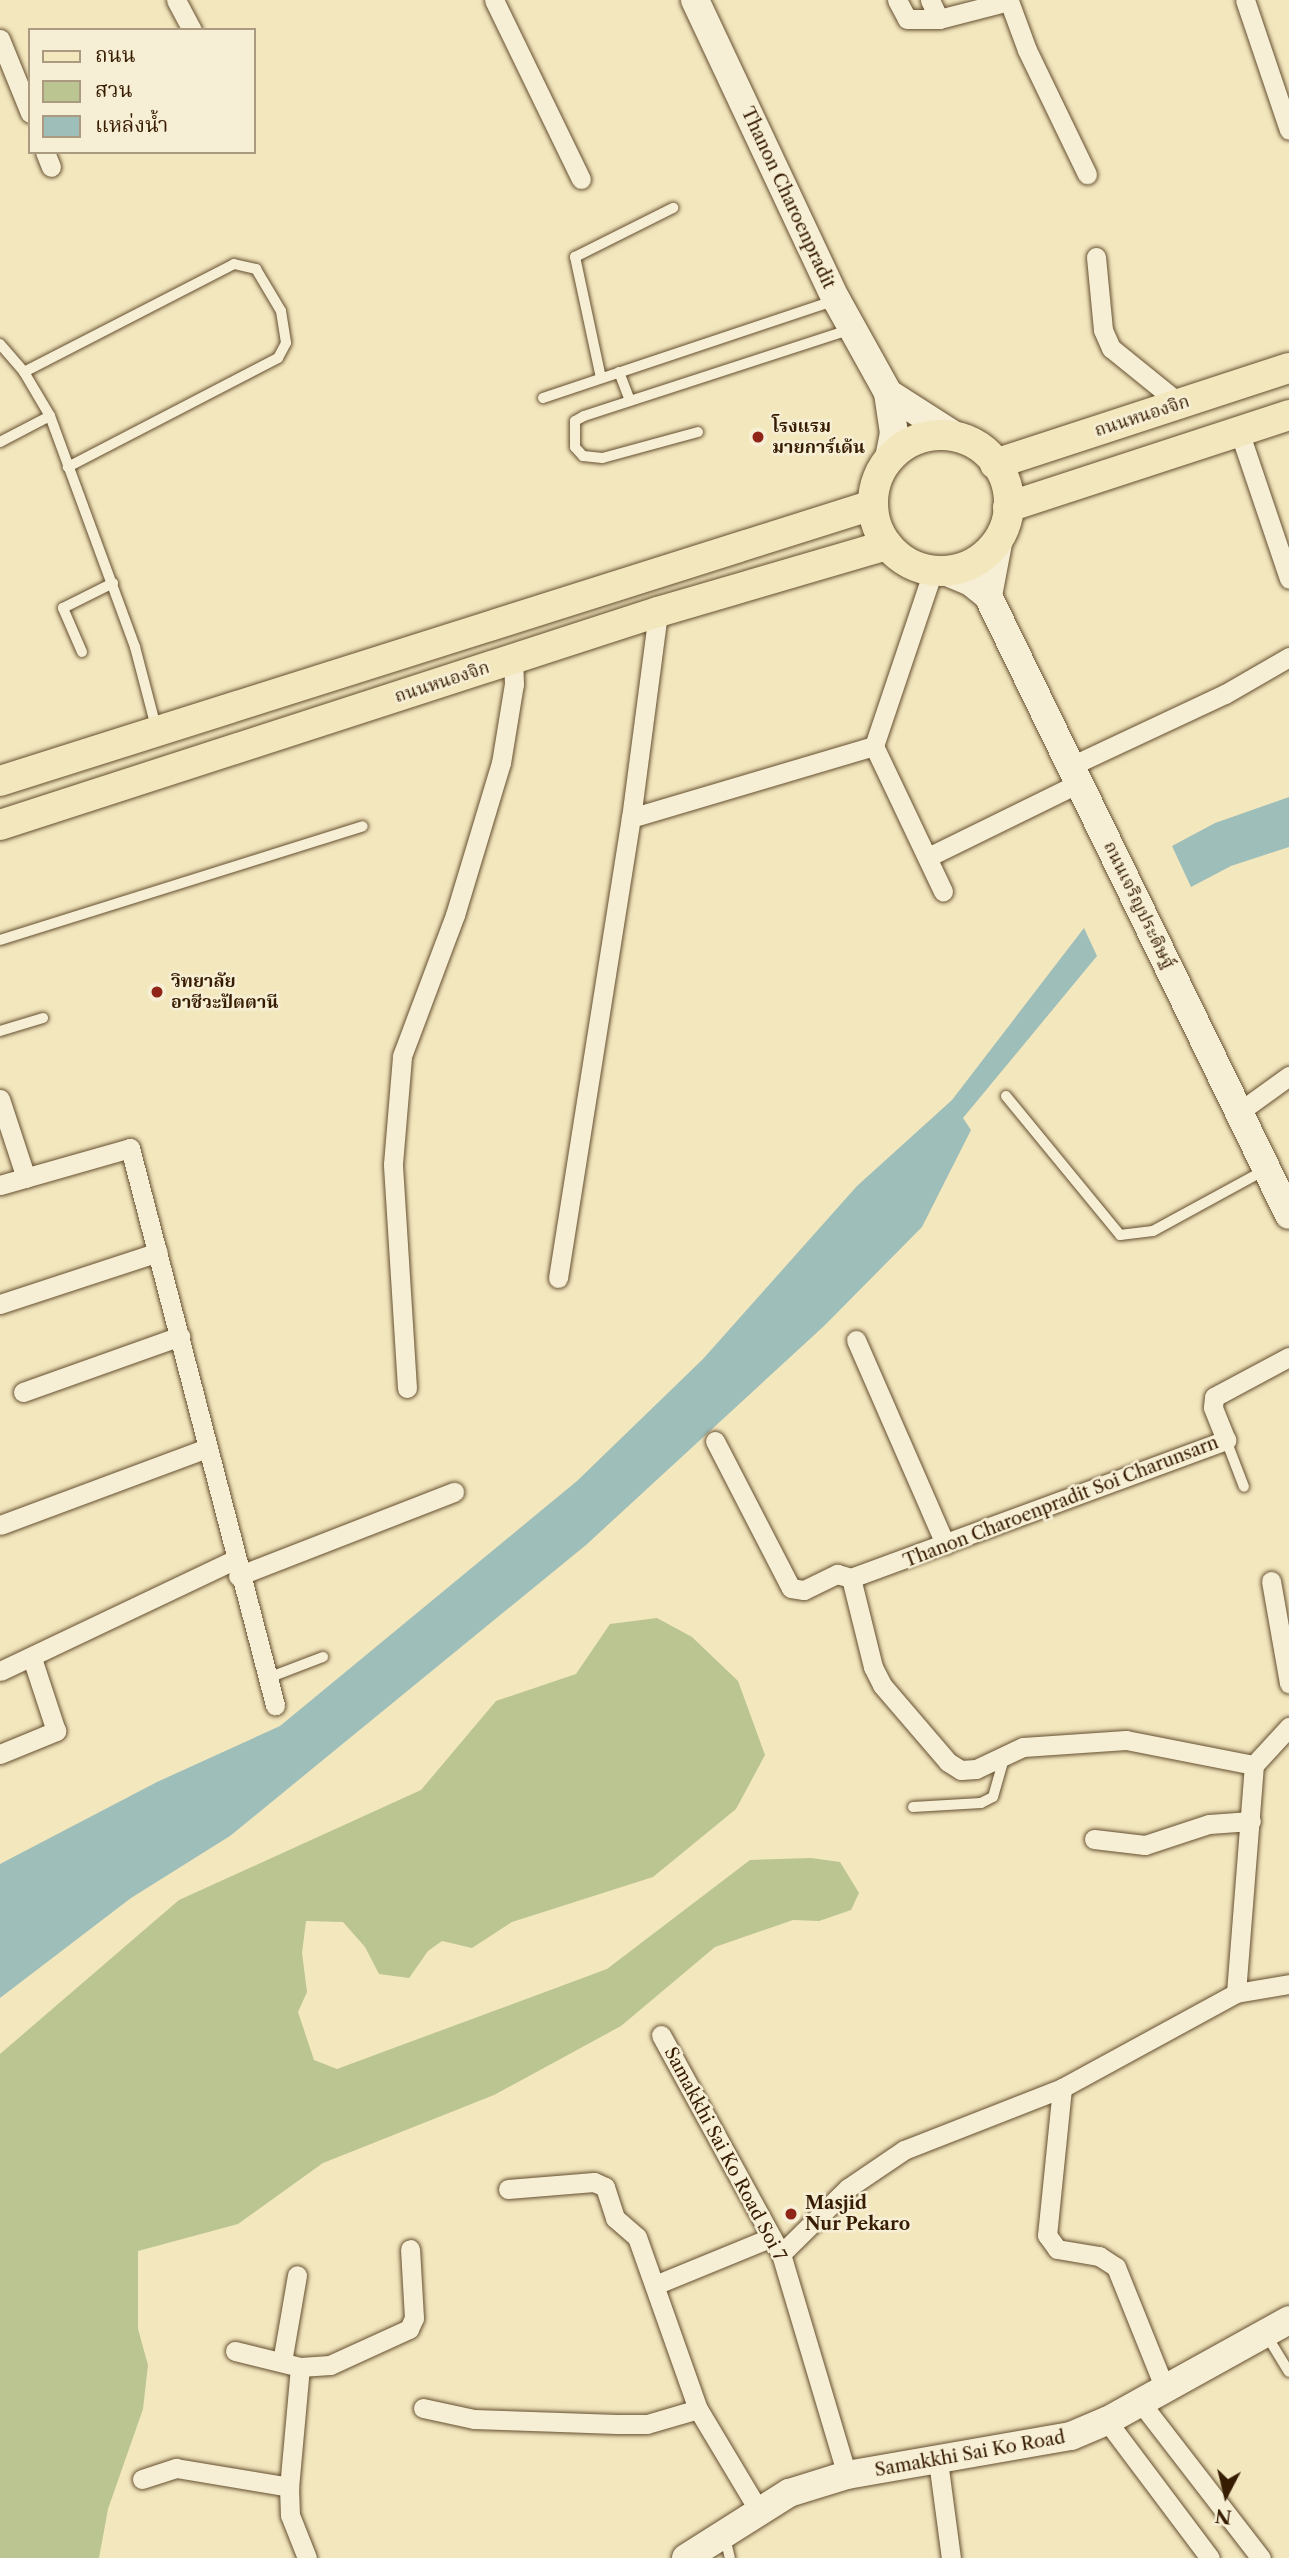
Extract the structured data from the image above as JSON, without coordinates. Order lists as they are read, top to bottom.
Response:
{
  "streets": {
    "main road": ["ถนนหนองจิก"],
    "street": [
      "Thanon Charoenpradit",
      "ถนนเจริญประดิษฐ์",
      "Thanon Charoenpradit Soi Charunsarn",
      "Samakkhi Sai Ko Road Soi 7",
      "Samakkhi Sai Ko Road"
    ]
  },
  "crossings": [
    ["Samakkhi Sai Ko Road Soi 7", "Samakkhi Sai Ko Road"]
  ],
  "places": ["โรงแรม มายการ์เด้น", "วิทยาลัย อาชีวะปัตตานี", "Masjid Nur Pekaro"],
  "legend": ["ถนน", "สวน", "แหล่งน้ำ"],
  "north": "bottom"
}
